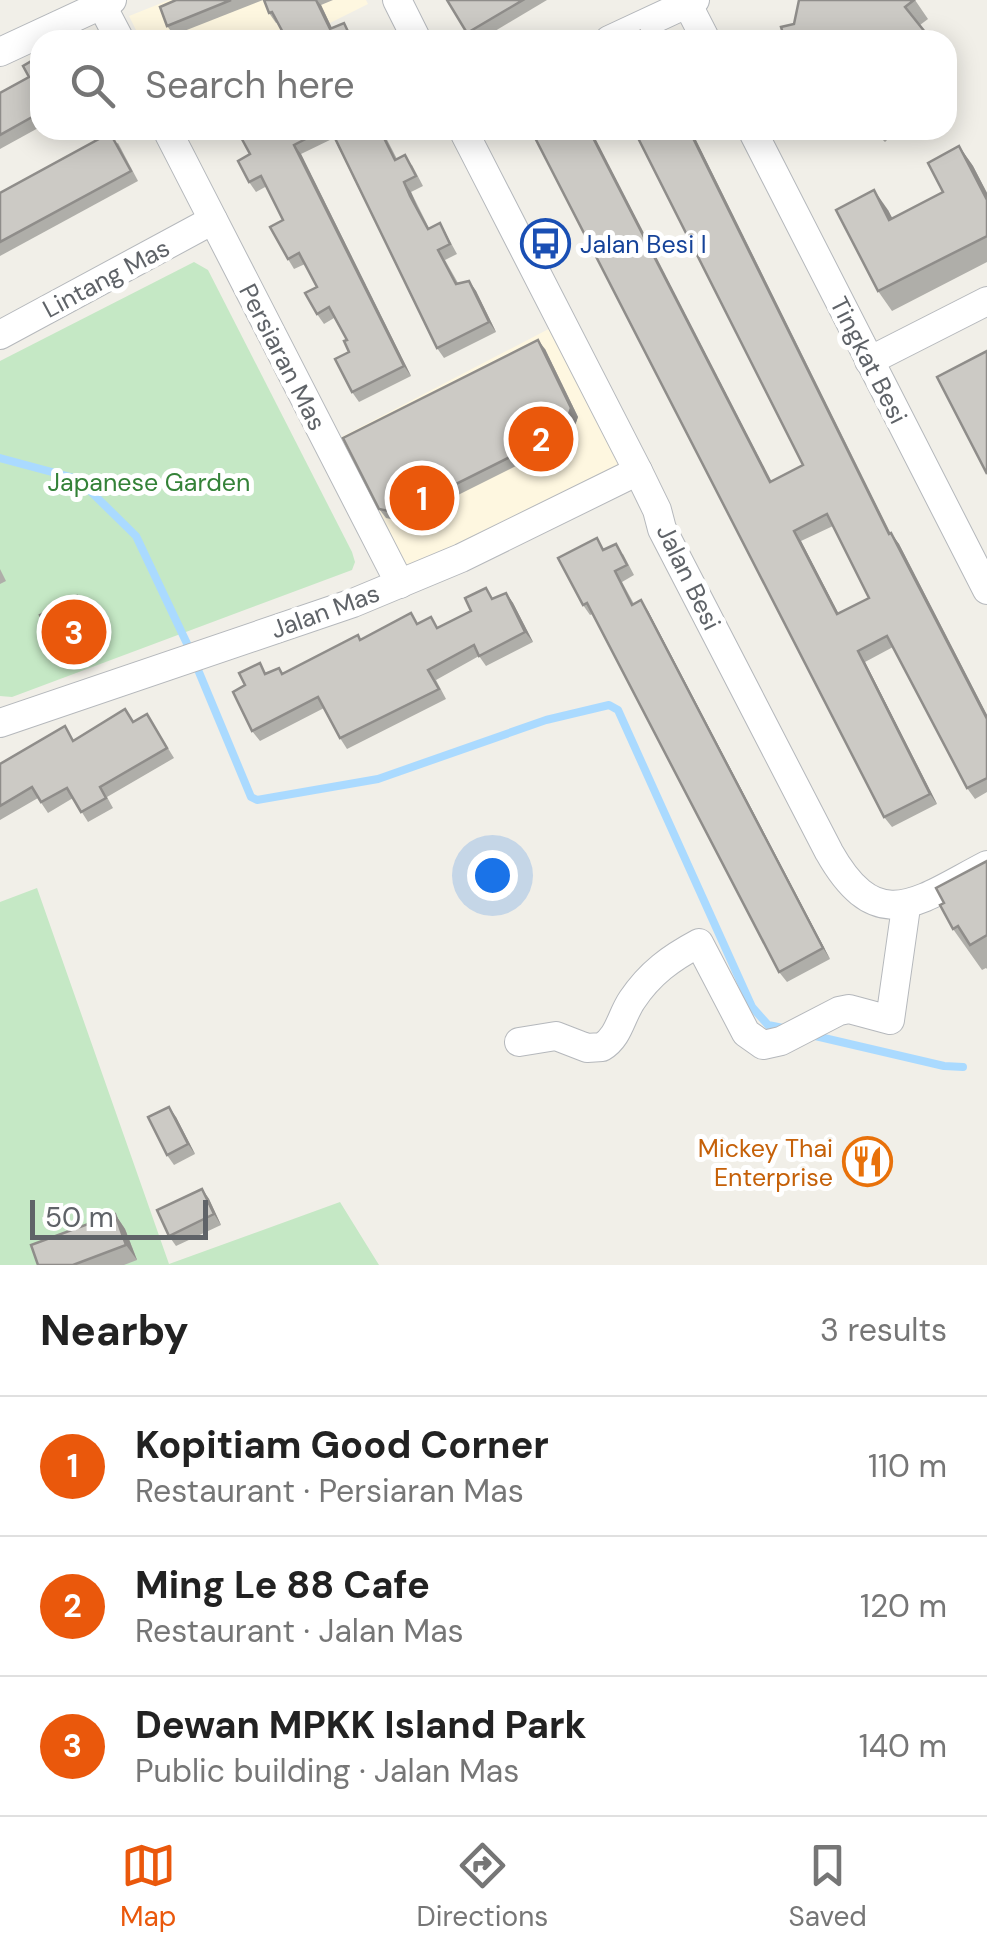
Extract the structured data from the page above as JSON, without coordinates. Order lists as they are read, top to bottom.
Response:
{
  "streets": {
    "street": [
      "Lintang Mas",
      "Persiaran Mas",
      "Tingkat Besi",
      "Jalan Besi",
      "Jalan Mas"
    ]
  },
  "crossings": [
    ["Lintang Mas", "Persiaran Mas"],
    ["Persiaran Mas", "Jalan Mas"],
    ["Jalan Besi", "Jalan Mas"]
  ],
  "parks": ["Japanese Garden"],
  "places": {
    "bus stop": ["Jalan Besi I"],
    "restaurant": ["Mickey Thai Enterprise"]
  },
  "scale_bar": "50 m",
  "page": {
    "search": "Search here",
    "pins": ["2", "1", "3"],
    "scale": "50 m",
    "heading": ["Nearby", "3 results"],
    "list": [
      {
        "mark": "1",
        "name": "Kopitiam Good Corner",
        "note": "Restaurant · Persiaran Mas",
        "value": "110 m"
      },
      {
        "mark": "2",
        "name": "Ming Le 88 Cafe",
        "note": "Restaurant · Jalan Mas",
        "value": "120 m"
      },
      {
        "mark": "3",
        "name": "Dewan MPKK Island Park",
        "note": "Public building · Jalan Mas",
        "value": "140 m"
      }
    ],
    "nav": ["Map", "Directions", "Saved"]
  }
}
